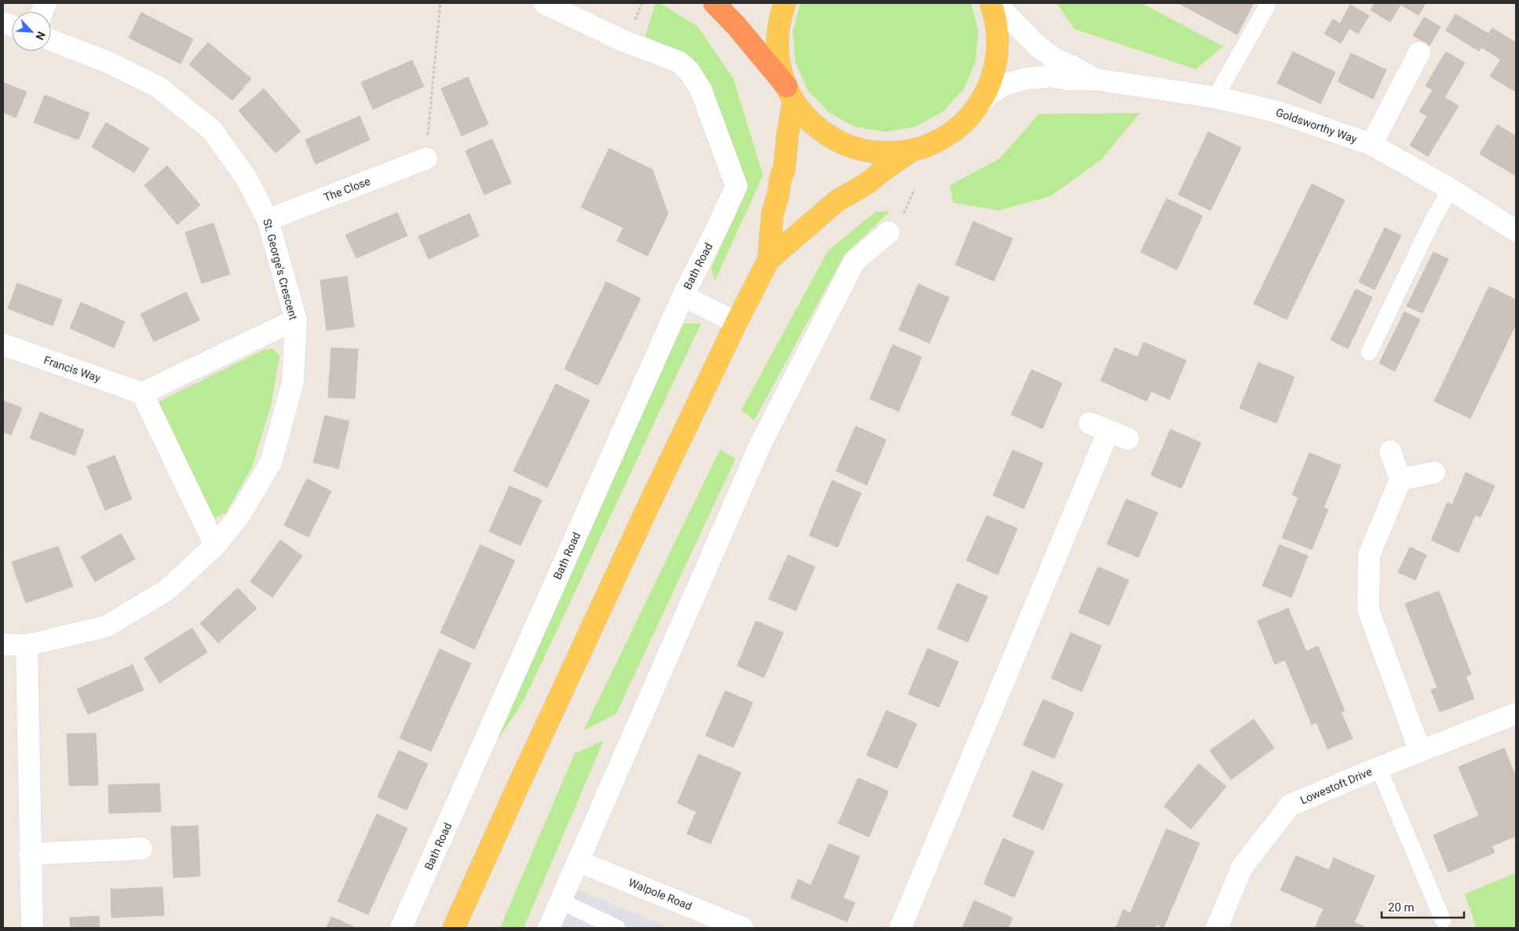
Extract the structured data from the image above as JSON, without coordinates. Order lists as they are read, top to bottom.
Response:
{
  "streets": {
    "street": [
      "Goldsworthy Way",
      "The Close",
      "Bath Road",
      "St. George's Crescent",
      "Francis Way",
      "Lowestoft Drive",
      "Walpole Road"
    ]
  },
  "crossings": [
    ["The Close", "St. George's Crescent"]
  ],
  "scale_bar": "20 m",
  "north": "bottom right"
}
